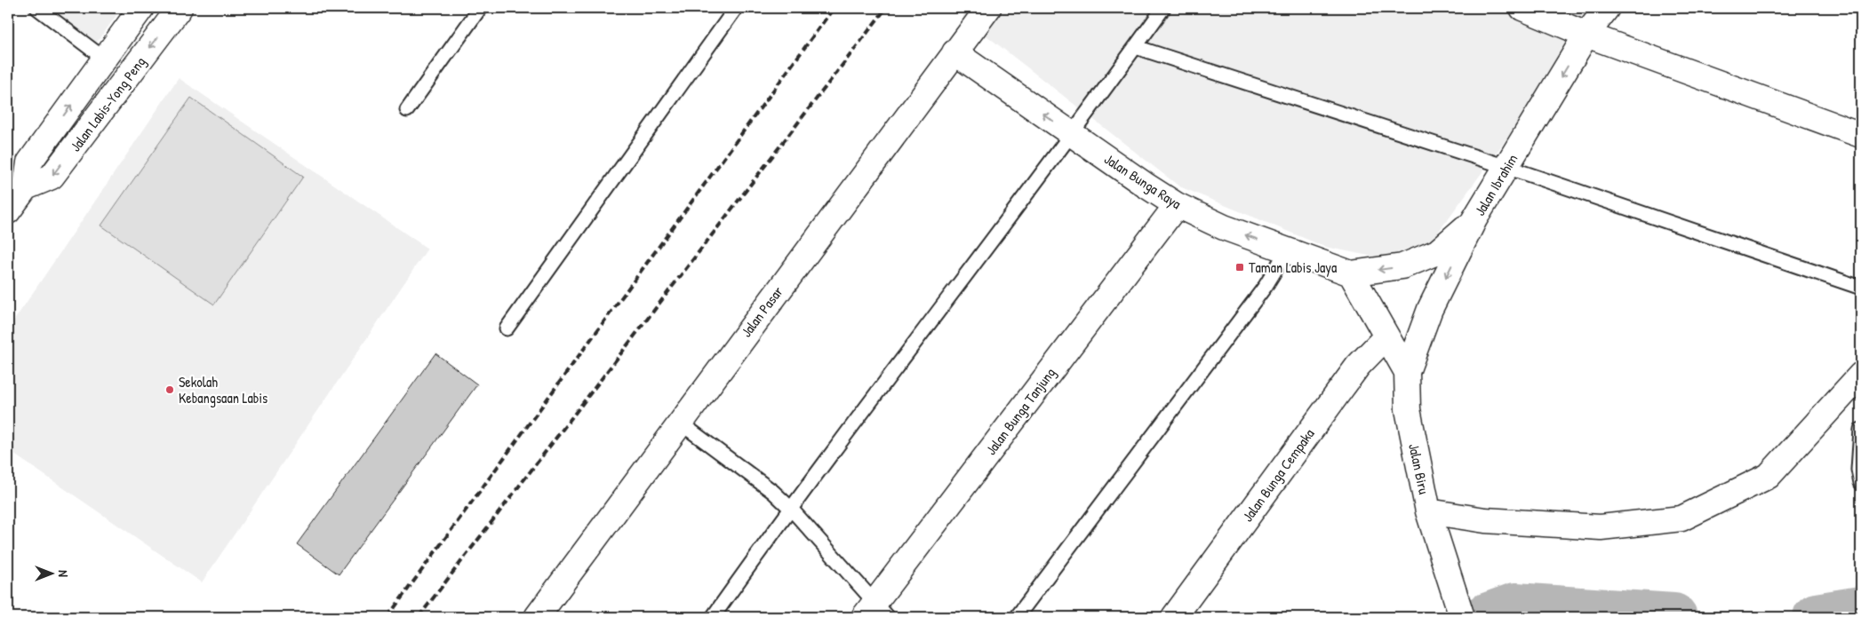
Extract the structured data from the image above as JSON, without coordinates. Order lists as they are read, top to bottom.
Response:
{
  "streets": {
    "main road": [
      "Jalan Labis-Yong Peng",
      "Jalan Bunga Raya",
      "Jalan Ibrahim",
      "Jalan Pasar",
      "Jalan Bunga Tanjung",
      "Jalan Biru",
      "Jalan Bunga Cempaka"
    ]
  },
  "crossings": [
    ["Jalan Bunga Raya", "Jalan Pasar"],
    ["Jalan Bunga Raya", "Jalan Bunga Tanjung"],
    ["Jalan Ibrahim", "Jalan Biru"]
  ],
  "one_way": ["Jalan Bunga Raya", "Jalan Ibrahim"],
  "places": {
    "transit": ["Taman Labis Jaya"],
    "other": ["Sekolah Kebangsaan Labis"]
  },
  "north": "right"
}
